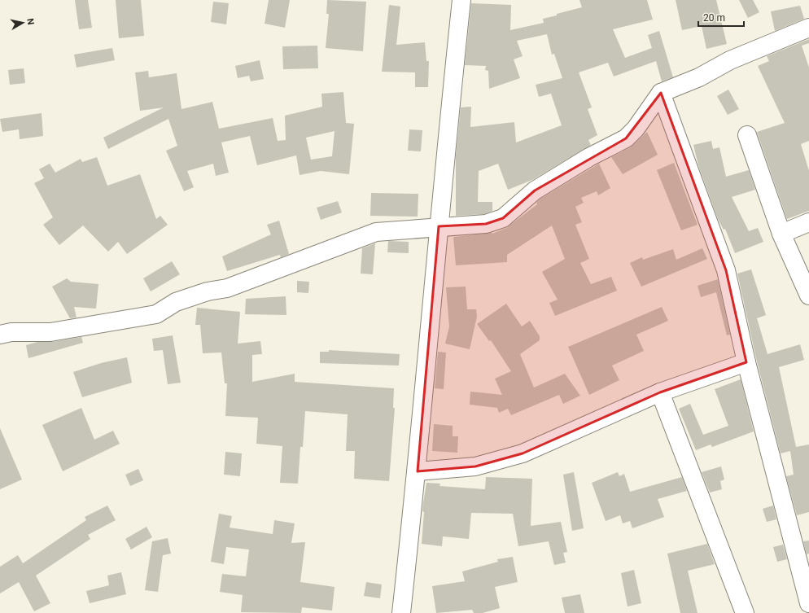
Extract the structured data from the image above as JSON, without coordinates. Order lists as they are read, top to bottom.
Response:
{
  "scale_bar": "20 m",
  "north": "right"
}
